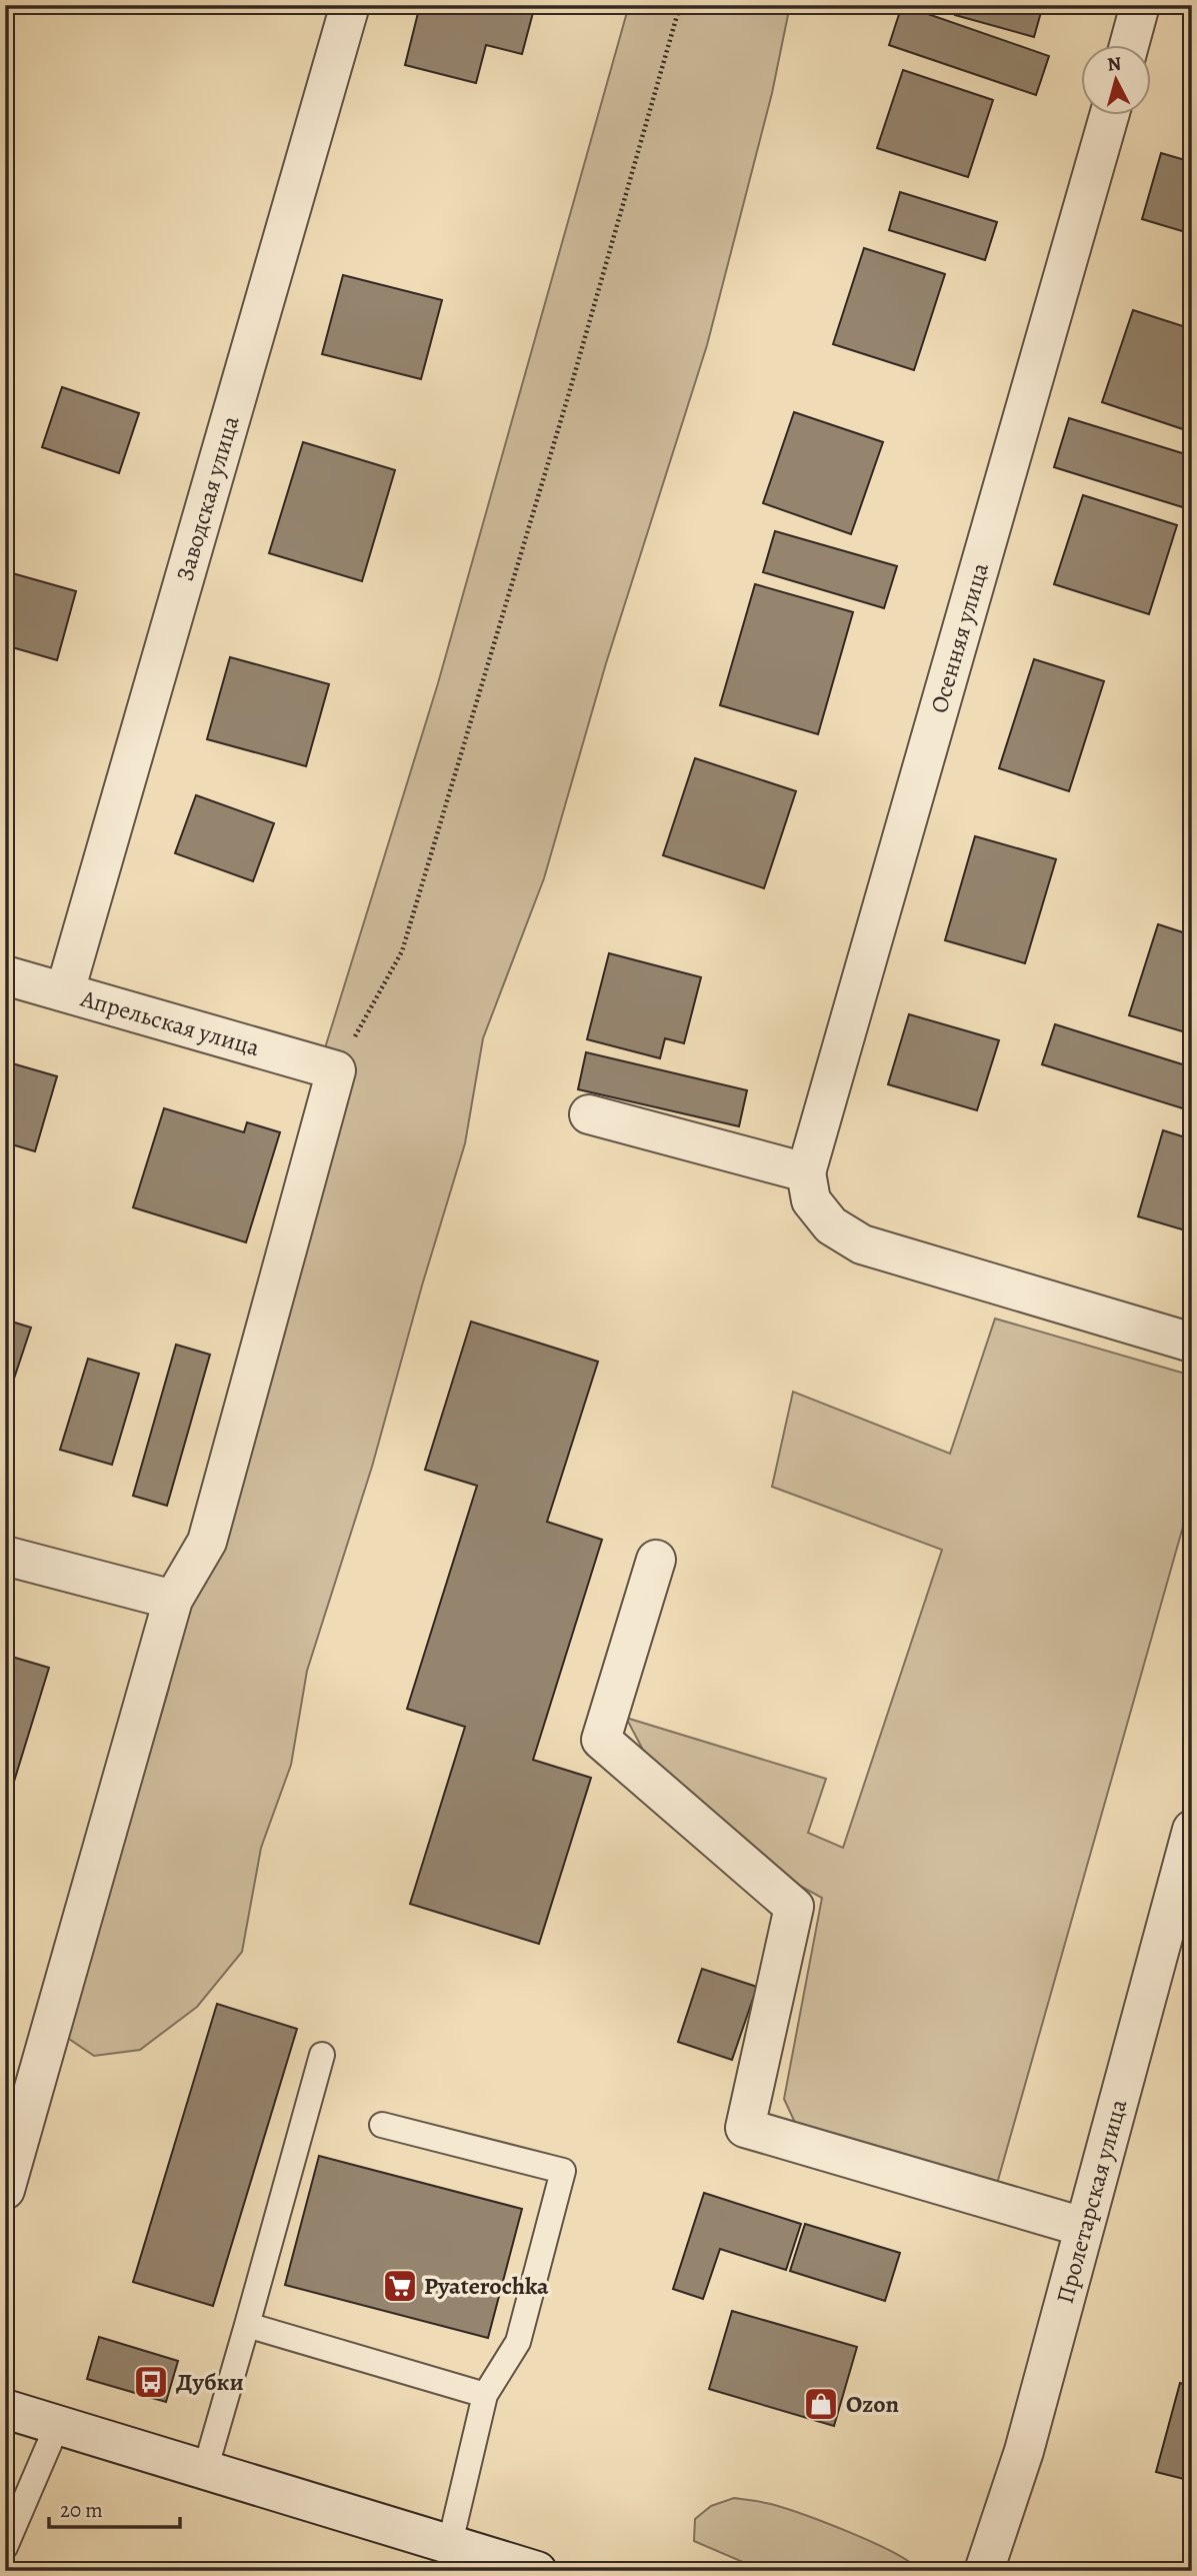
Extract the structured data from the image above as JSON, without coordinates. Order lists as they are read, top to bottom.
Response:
{
  "streets": {
    "street": [
      "Заводская улица",
      "Осенняя улица",
      "Апрельская улица",
      "Пролетарская улица"
    ]
  },
  "crossings": [
    ["Заводская улица", "Апрельская улица"]
  ],
  "places": {
    "supermarket": ["Pyaterochka"],
    "bus stop": ["Дубки"],
    "shop": ["Ozon"]
  },
  "scale_bar": "20 m",
  "north": "top"
}
